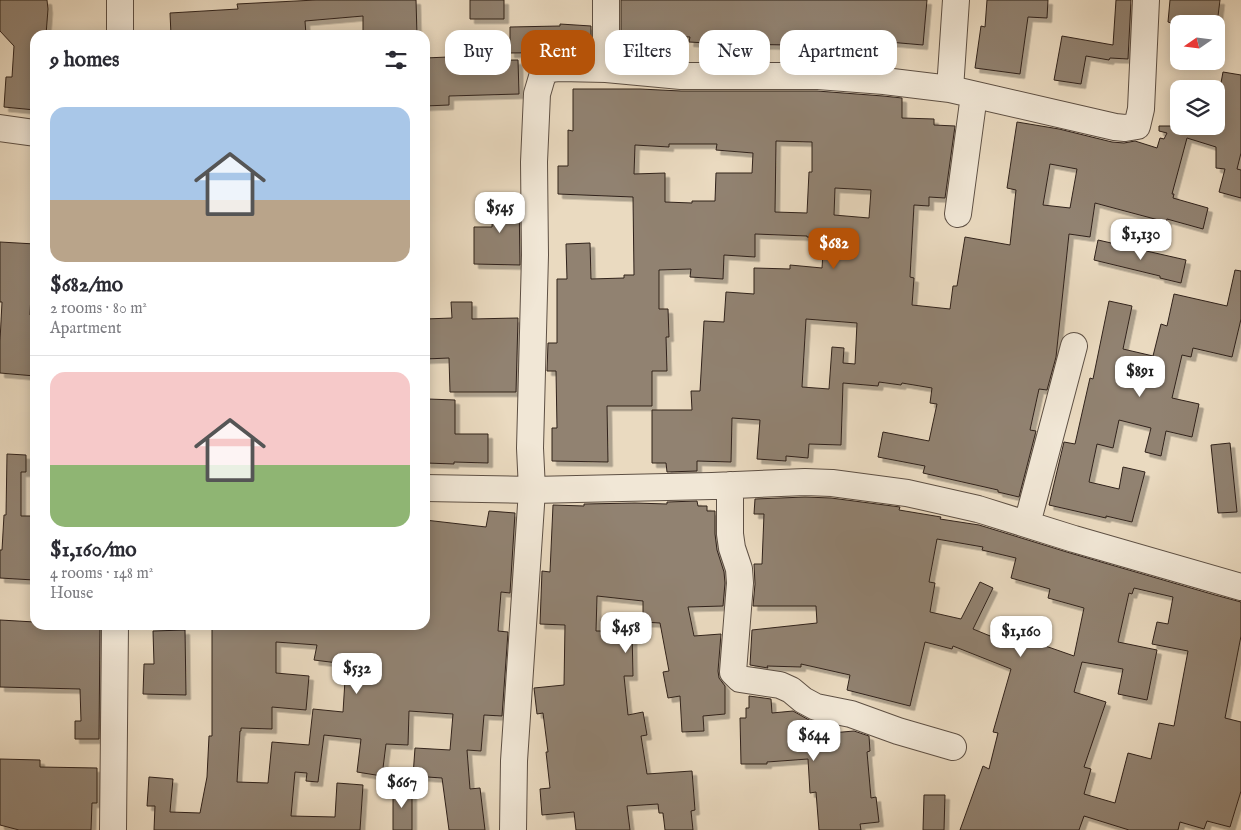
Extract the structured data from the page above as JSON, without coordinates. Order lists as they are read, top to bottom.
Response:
{
  "north": "left",
  "page": {
    "chip": [
      "Buy",
      "Rent",
      "Filters",
      "New",
      "Apartment"
    ],
    "heading": "9 homes",
    "list": [
      {
        "name": "$682/mo",
        "note": "2 rooms · 80 m² · Apartment"
      },
      {
        "name": "$1,160/mo",
        "note": "4 rooms · 148 m² · House"
      }
    ],
    "price": [
      "$545",
      "$1,130",
      "$682",
      "$891",
      "$458",
      "$1,160",
      "$532",
      "$644",
      "$667"
    ]
  }
}
